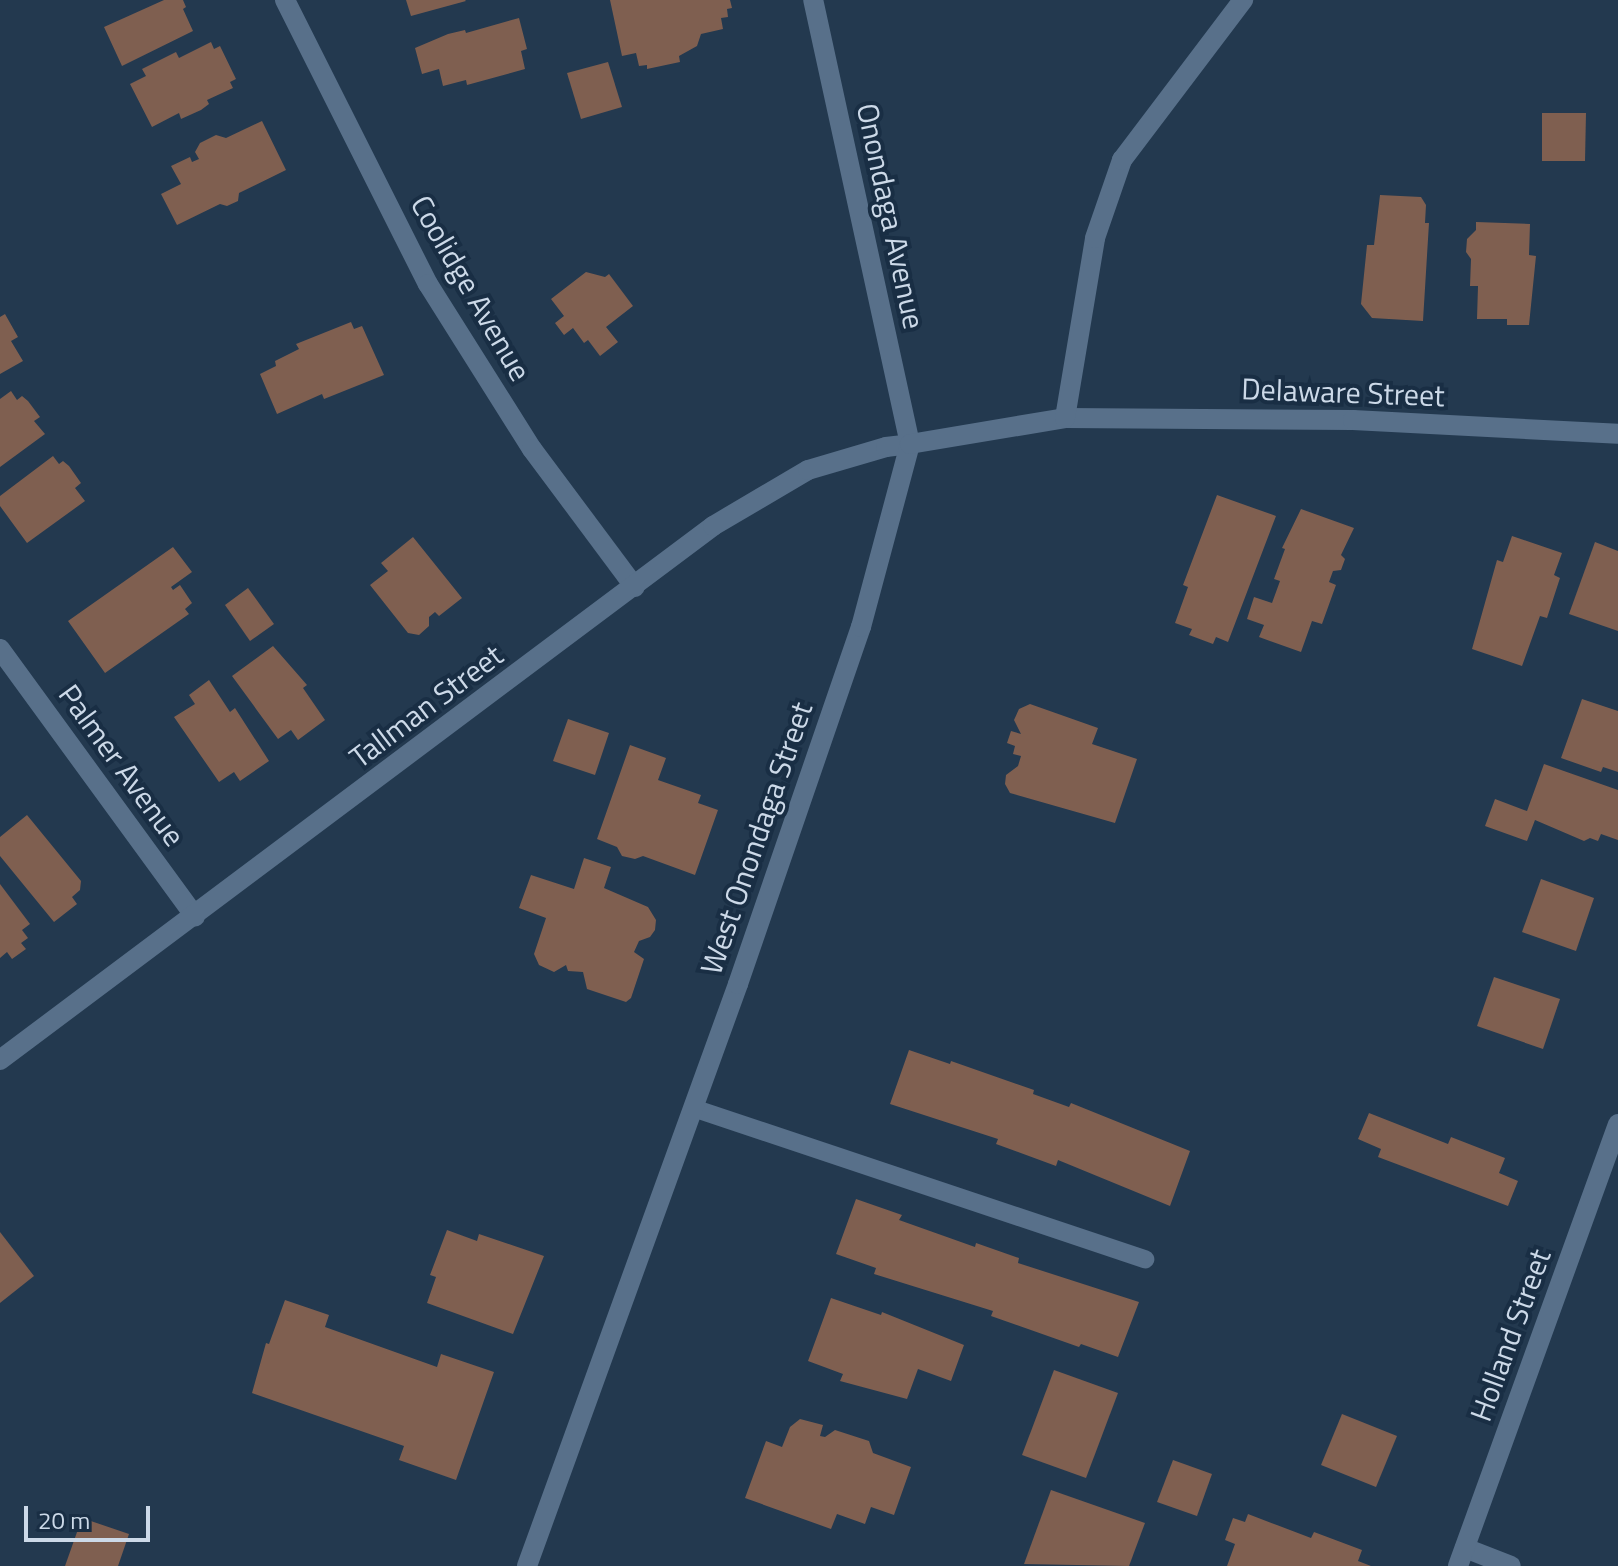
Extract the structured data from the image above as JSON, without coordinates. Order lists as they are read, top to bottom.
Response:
{
  "streets": {
    "street": [
      "Onondaga Avenue",
      "Coolidge Avenue",
      "Delaware Street",
      "Tallman Street",
      "Palmer Avenue",
      "West Onondaga Street",
      "Holland Street"
    ]
  },
  "crossings": [
    ["Onondaga Avenue", "Tallman Street"],
    ["Onondaga Avenue", "West Onondaga Street"],
    ["Coolidge Avenue", "Tallman Street"],
    ["Tallman Street", "Palmer Avenue"],
    ["Tallman Street", "West Onondaga Street"]
  ],
  "scale_bar": "20 m"
}
